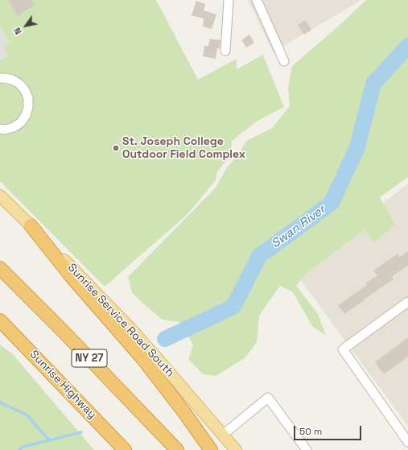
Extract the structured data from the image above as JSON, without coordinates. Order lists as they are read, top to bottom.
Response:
{
  "streets": {
    "highway": ["NY 27", "Sunrise Highway"],
    "main road": ["Sunrise Service Road South"]
  },
  "water": ["Swan River"],
  "places": ["St. Joseph College Outdoor Field Complex"],
  "scale_bar": "50 m",
  "north": "bottom left"
}
